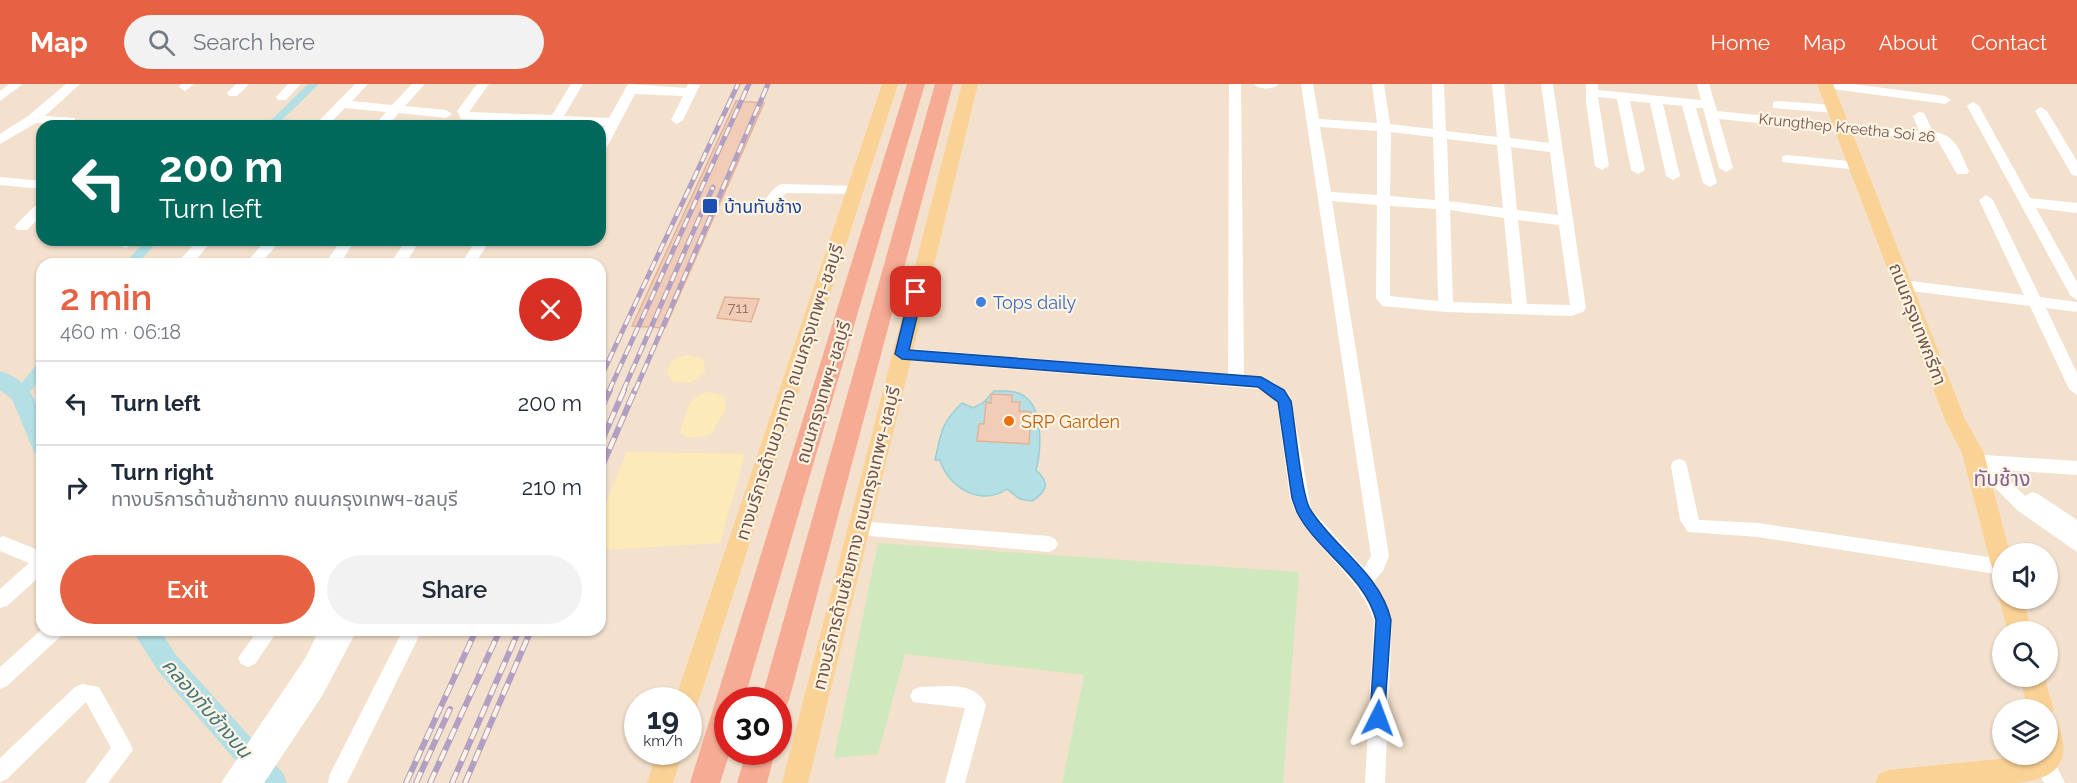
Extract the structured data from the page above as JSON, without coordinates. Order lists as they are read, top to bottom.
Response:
{
  "streets": {
    "highway": ["ถนนกรุงเทพฯ-ชลบุรี"],
    "main road": ["ถนนกรุงเทพกรีฑา", "ทางบริการด้านขวาทาง ถนนกรุงเทพฯ-ชลบุรี", "ทางบริการด้านซ้ายทาง ถนนกรุงเทพฯ-ชลบุรี"],
    "street": ["Krungthep Kreetha Soi 26"]
  },
  "crossings": [
    ["Krungthep Kreetha Soi 26", "ถนนกรุงเทพกรีฑา"]
  ],
  "districts": ["ทับช้าง"],
  "water": ["คลองทับช้างบน"],
  "places": {
    "transit": ["บ้านทับช้าง"],
    "other": ["Tops daily", "SRP Garden"]
  },
  "house_numbers": ["711"],
  "page": {
    "header": "Map",
    "search": "Search here",
    "nav": [
      "Home",
      "Map",
      "About",
      "Contact"
    ],
    "turn": ["200 m", "Turn left"],
    "heading": ["2 min", "460 m · 06:18"],
    "list": [
      {
        "name": "Turn left",
        "value": "200 m"
      },
      {
        "name": "Turn right",
        "note": "ทางบริการด้านซ้ายทาง ถนนกรุงเทพฯ-ชลบุรี",
        "value": "210 m"
      }
    ],
    "buttons": ["Exit", "Share"],
    "speed": "19 km/h",
    "limit": "30"
  }
}
